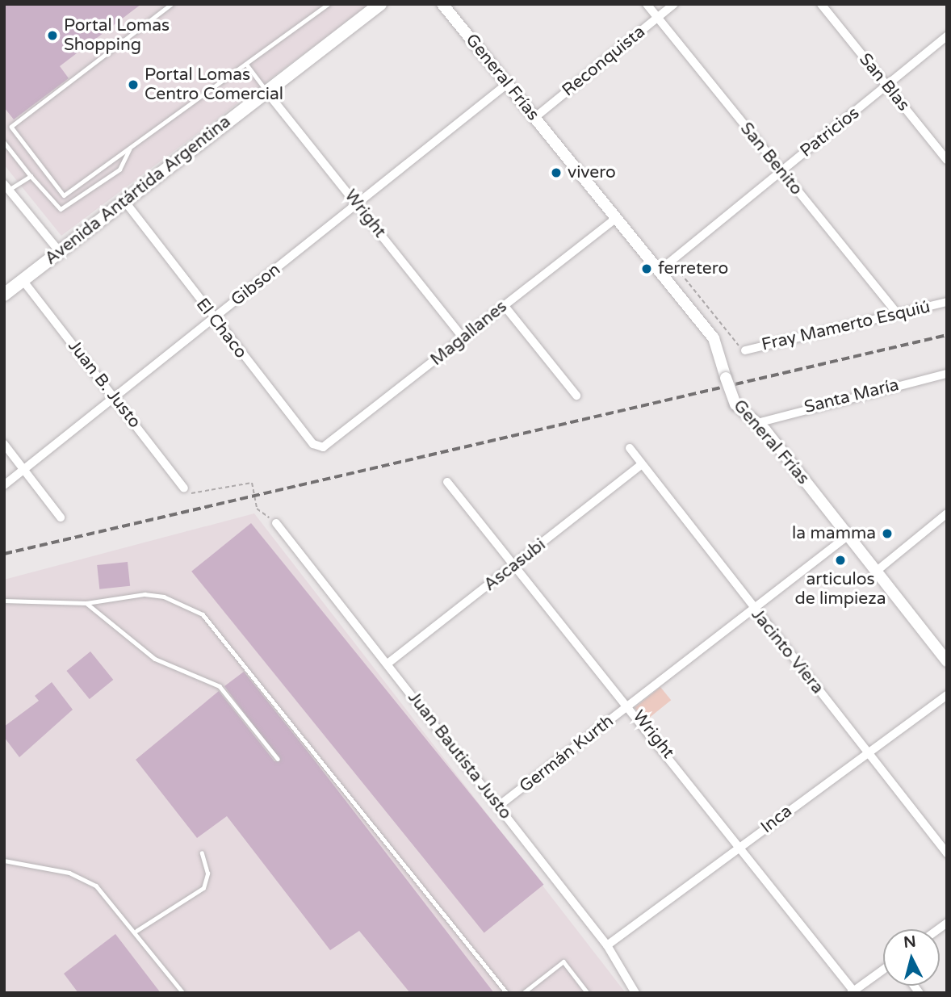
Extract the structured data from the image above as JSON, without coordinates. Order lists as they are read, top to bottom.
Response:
{
  "streets": {
    "main road": ["General Frías", "Avenida Antártida Argentina"],
    "street": [
      "Reconquista",
      "San Blas",
      "Patricios",
      "San Benito",
      "Wright",
      "Gibson",
      "Fray Mamerto Esquiú",
      "El Chaco",
      "Magallanes",
      "Juan B. Justo",
      "Santa María",
      "Ascasubi",
      "Jacinto Viera",
      "Germán Kurth",
      "Juan Bautista Justo",
      "Inca"
    ]
  },
  "crossings": [
    ["Reconquista", "General Frías"],
    ["Reconquista", "San Benito"],
    ["General Frías", "Patricios"],
    ["General Frías", "Gibson"],
    ["General Frías", "Magallanes"],
    ["General Frías", "Santa María"],
    ["General Frías", "Germán Kurth"],
    ["San Blas", "Patricios"],
    ["Patricios", "San Benito"],
    ["San Benito", "Fray Mamerto Esquiú"],
    ["Avenida Antártida Argentina", "Wright"],
    ["Avenida Antártida Argentina", "El Chaco"],
    ["Avenida Antártida Argentina", "Juan B. Justo"],
    ["Wright", "Gibson"],
    ["Wright", "Magallanes"],
    ["Wright", "Ascasubi"],
    ["Wright", "Germán Kurth"],
    ["Wright", "Inca"],
    ["Gibson", "El Chaco"],
    ["Gibson", "Juan B. Justo"],
    ["El Chaco", "Magallanes"],
    ["Ascasubi", "Jacinto Viera"],
    ["Ascasubi", "Juan Bautista Justo"],
    ["Jacinto Viera", "Germán Kurth"],
    ["Jacinto Viera", "Inca"],
    ["Germán Kurth", "Juan Bautista Justo"],
    ["Juan Bautista Justo", "Inca"]
  ],
  "places": [
    "Portal Lomas Shopping",
    "Portal Lomas Centro Comercial",
    "vivero",
    "ferretero",
    "la mamma",
    "articulos de limpieza"
  ],
  "north": "top"
}
